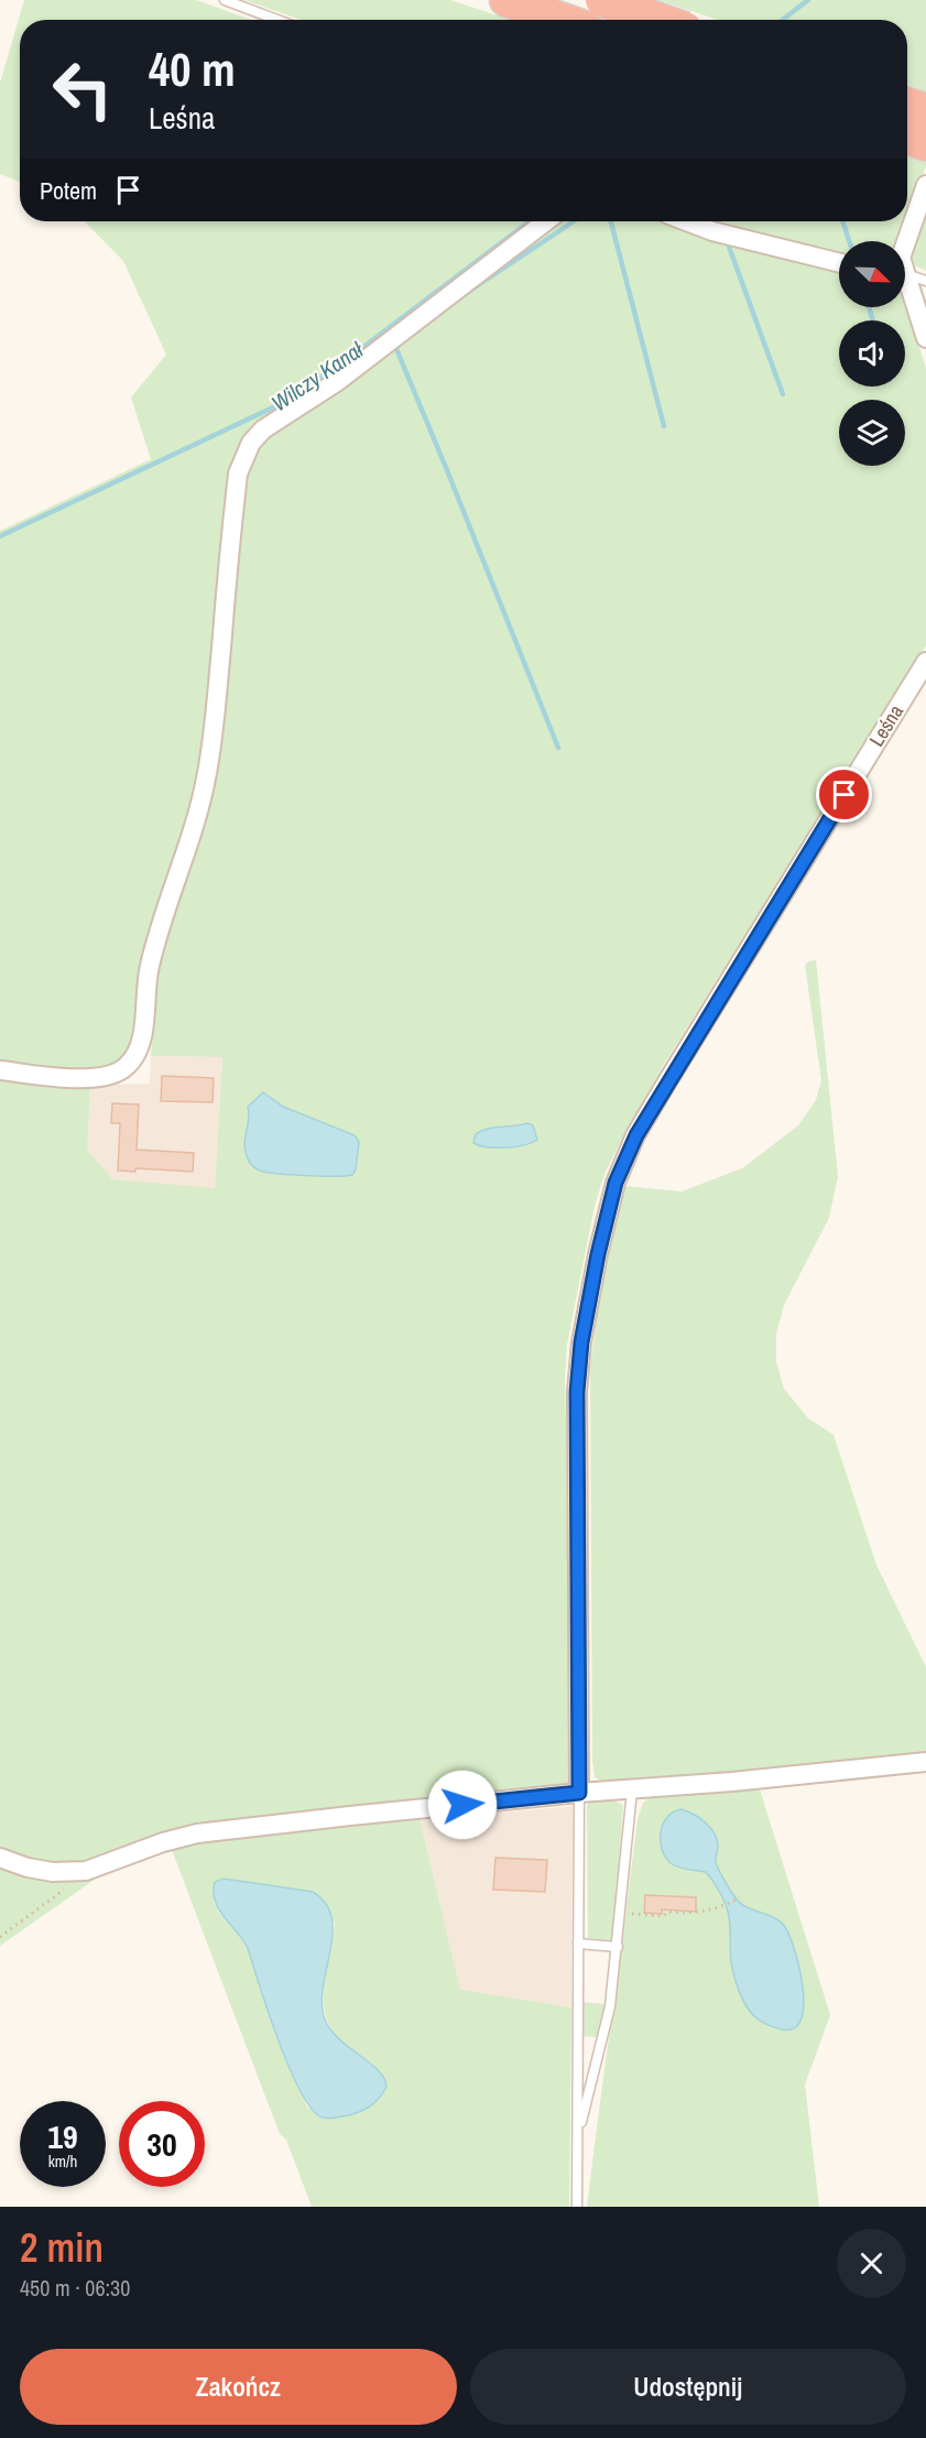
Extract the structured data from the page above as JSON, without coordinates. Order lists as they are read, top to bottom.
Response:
{
  "streets": {
    "street": ["Leśna"]
  },
  "water": ["Wilczy Kanał"],
  "north": "bottom right",
  "page": {
    "turn": ["40 m", "Leśna"],
    "then": "Potem",
    "speed": "19 km/h",
    "limit": "30",
    "heading": ["2 min", "450 m · 06:30"],
    "buttons": ["Zakończ", "Udostępnij"]
  }
}
